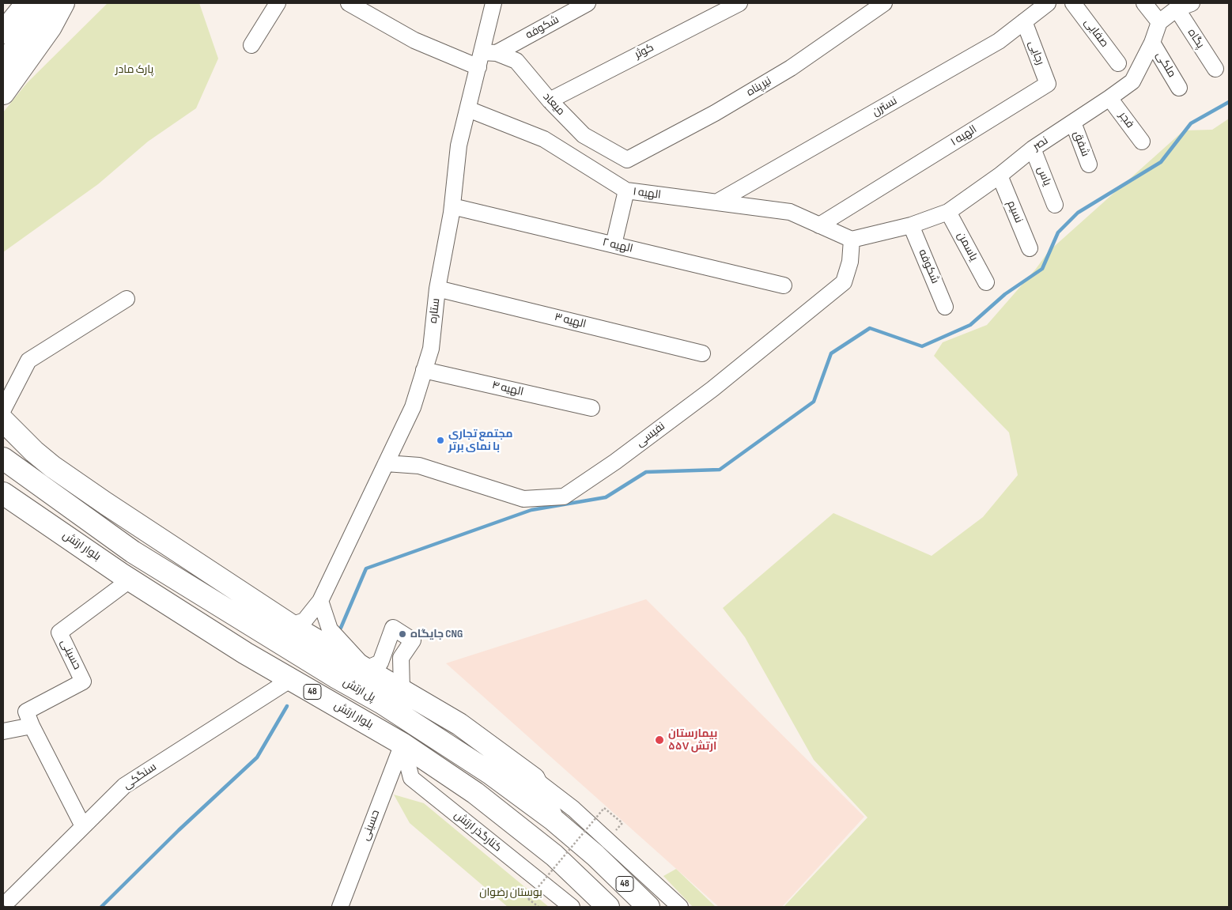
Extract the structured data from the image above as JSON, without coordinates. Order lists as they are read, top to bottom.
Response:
{
  "streets": {
    "highway": ["بلوار ارتش", "پل ارتش", "48"],
    "street": [
      "شکوفه",
      "صفایی",
      "پگاه",
      "کوثر",
      "رجایی",
      "ملکی",
      "نیرپناه",
      "میعاد",
      "نسترن",
      "فجر",
      "الهیه ۱",
      "نصر",
      "شفق",
      "یاس",
      "نسیم",
      "الهیه ۲",
      "یاسمن",
      "ستاره",
      "الهیه ۳",
      "الهیه ۴",
      "نفیسی",
      "حسینی",
      "سنگکی",
      "کنارگذر ارتش"
    ]
  },
  "crossings": [
    ["شکوفه", "میعاد"],
    ["شکوفه", "نصر"],
    ["شکوفه", "ستاره"],
    ["کوثر", "میعاد"],
    ["رجایی", "نسترن"],
    ["رجایی", "الهیه ۱"],
    ["ملکی", "نصر"],
    ["نیرپناه", "میعاد"],
    ["میعاد", "ستاره"],
    ["نسترن", "الهیه ۱"],
    ["فجر", "نصر"],
    ["الهیه ۱", "نصر"],
    ["الهیه ۱", "ستاره"],
    ["الهیه ۱", "نفیسی"],
    ["نصر", "شفق"],
    ["نصر", "یاس"],
    ["نصر", "نسیم"],
    ["نصر", "یاسمن"],
    ["نصر", "نفیسی"],
    ["الهیه ۲", "ستاره"],
    ["ستاره", "الهیه ۳"],
    ["ستاره", "الهیه ۴"],
    ["ستاره", "نفیسی"],
    ["بلوار ارتش", "حسینی"],
    ["بلوار ارتش", "سنگکی"],
    ["بلوار ارتش", "کنارگذر ارتش"],
    ["حسینی", "کنارگذر ارتش"],
    ["پل ارتش", "48"]
  ],
  "parks": ["پارک مادر", "بوستان رضوان"],
  "places": ["مجتمع تجاری با نمای برتر", "جایگاه CNG", "بیمارستان ۵۵۷ ارتش"]
}
